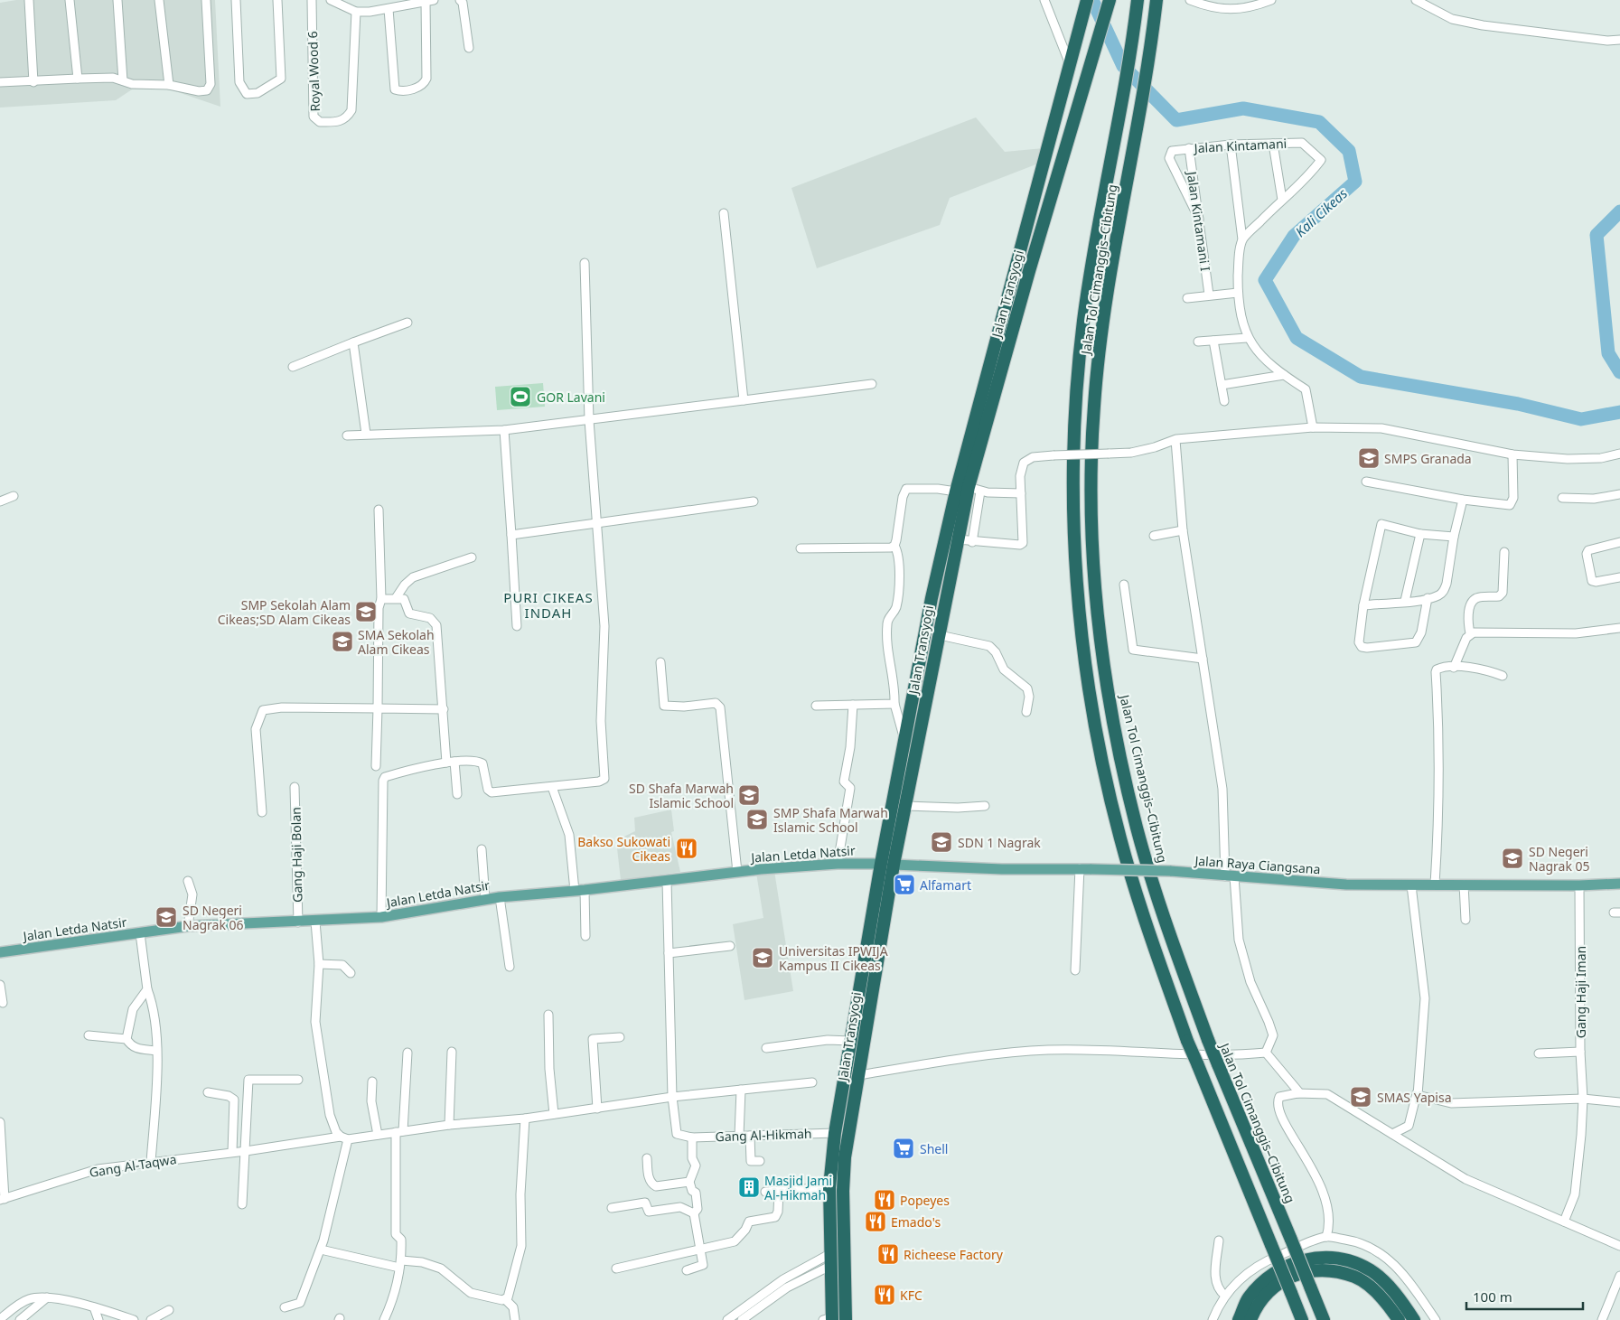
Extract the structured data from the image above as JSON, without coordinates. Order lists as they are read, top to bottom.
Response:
{
  "streets": {
    "highway": ["Jalan Tol Cimanggis–Cibitung", "Jalan Transyogi"],
    "main road": ["Jalan Letda Natsir", "Jalan Raya Ciangsana"],
    "street": [
      "Royal Wood 6",
      "Jalan Kintamani",
      "Jalan Kintamani I",
      "Gang Haji Bolan",
      "Gang Haji Iman",
      "Gang Al-Hikmah",
      "Gang Al-Taqwa"
    ]
  },
  "crossings": [
    ["Jalan Kintamani", "Jalan Kintamani I"],
    ["Jalan Transyogi", "Jalan Letda Natsir"],
    ["Jalan Transyogi", "Jalan Raya Ciangsana"],
    ["Jalan Transyogi", "Gang Al-Hikmah"],
    ["Jalan Letda Natsir", "Gang Haji Bolan"],
    ["Jalan Letda Natsir", "Jalan Raya Ciangsana"],
    ["Jalan Raya Ciangsana", "Gang Haji Iman"]
  ],
  "districts": ["PURI CIKEAS INDAH"],
  "water": ["Kali Cikeas"],
  "places": {
    "sports": ["GOR Lavani"],
    "school or university": [
      "SMPS Granada",
      "SMP Sekolah Alam Cikeas;SD Alam Cikeas",
      "SMA Sekolah Alam Cikeas",
      "SD Shafa Marwah Islamic School",
      "SMP Shafa Marwah Islamic School",
      "SDN 1 Nagrak",
      "SD Negeri Nagrak 05",
      "SD Negeri Nagrak 06",
      "Universitas IPWIJA Kampus II Cikeas",
      "SMAS Yapisa"
    ],
    "restaurant": [
      "Bakso Sukowati Cikeas",
      "Popeyes",
      "Emado's",
      "Richeese Factory",
      "KFC"
    ],
    "supermarket": ["Alfamart", "Shell"],
    "building": ["Masjid Jami Al-Hikmah"]
  },
  "scale_bar": "100 m"
}
